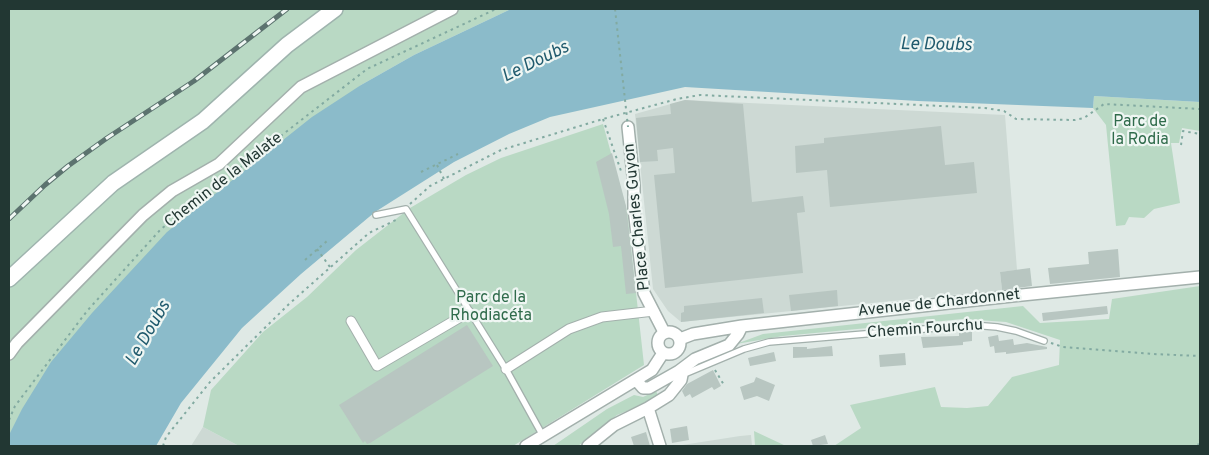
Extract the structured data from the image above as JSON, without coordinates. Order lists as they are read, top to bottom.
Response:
{
  "streets": {
    "street": ["Chemin de la Malate", "Place Charles Guyon", "Avenue de Chardonnet"],
    "lane": ["Chemin Fourchu"]
  },
  "crossings": [
    ["Place Charles Guyon", "Avenue de Chardonnet"]
  ],
  "water": ["Le Doubs"],
  "parks": ["Parc de la Rodia", "Parc de la Rhodiacéta"]
}
